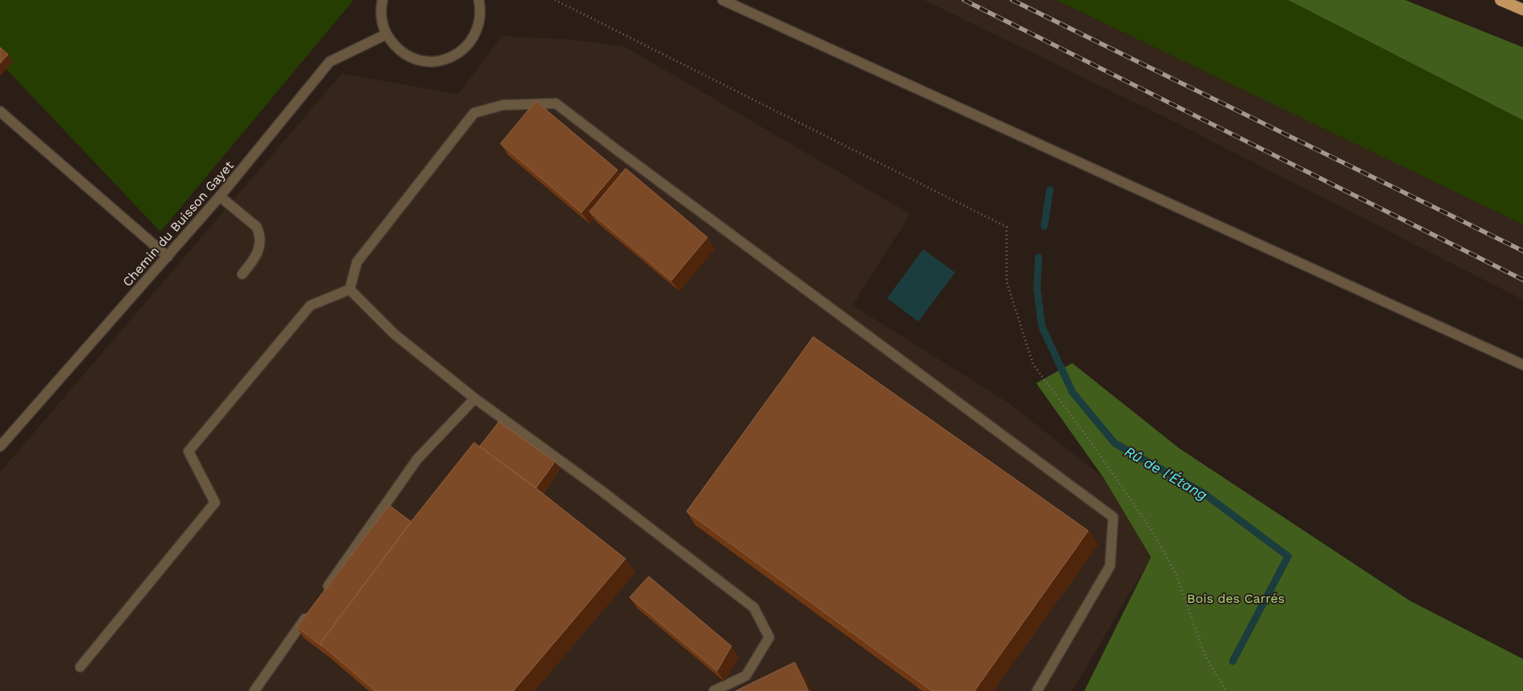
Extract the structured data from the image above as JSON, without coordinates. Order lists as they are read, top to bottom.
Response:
{
  "streets": {
    "street": ["Chemin du Buisson Gayet"]
  },
  "water": ["Rû de l'Étang"],
  "parks": ["Bois des Carrés"]
}
